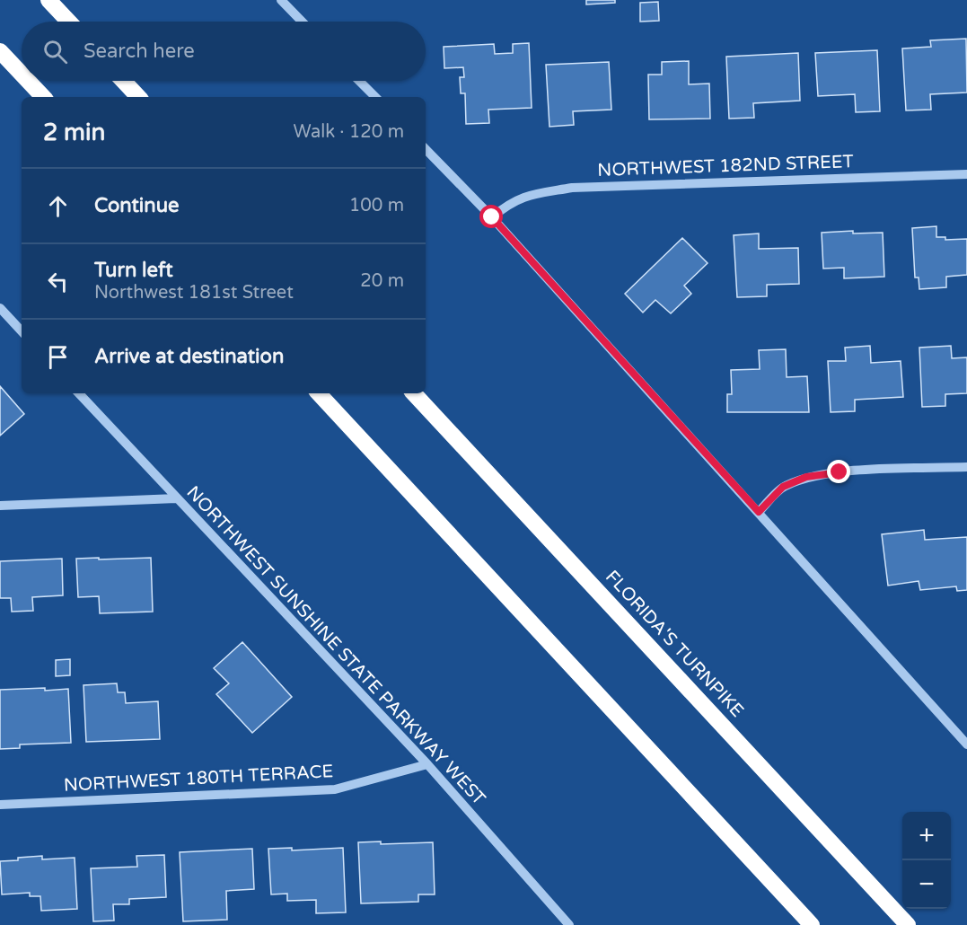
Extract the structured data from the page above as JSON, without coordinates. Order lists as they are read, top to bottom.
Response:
{
  "streets": {
    "highway": ["FLORIDA'S TURNPIKE"],
    "street": ["NORTHWEST 182ND STREET", "NORTHWEST SUNSHINE STATE PARKWAY WEST", "NORTHWEST 180TH TERRACE"]
  },
  "crossings": [
    ["NORTHWEST SUNSHINE STATE PARKWAY WEST", "NORTHWEST 180TH TERRACE"]
  ],
  "page": {
    "search": "Search here",
    "heading": ["2 min", "Walk · 120 m"],
    "list": [
      ["Continue", "100 m"],
      ["Turn left", "Northwest 181st Street", "20 m"],
      "Arrive at destination"
    ],
    "map_buttons": ["+", "−"]
  }
}
